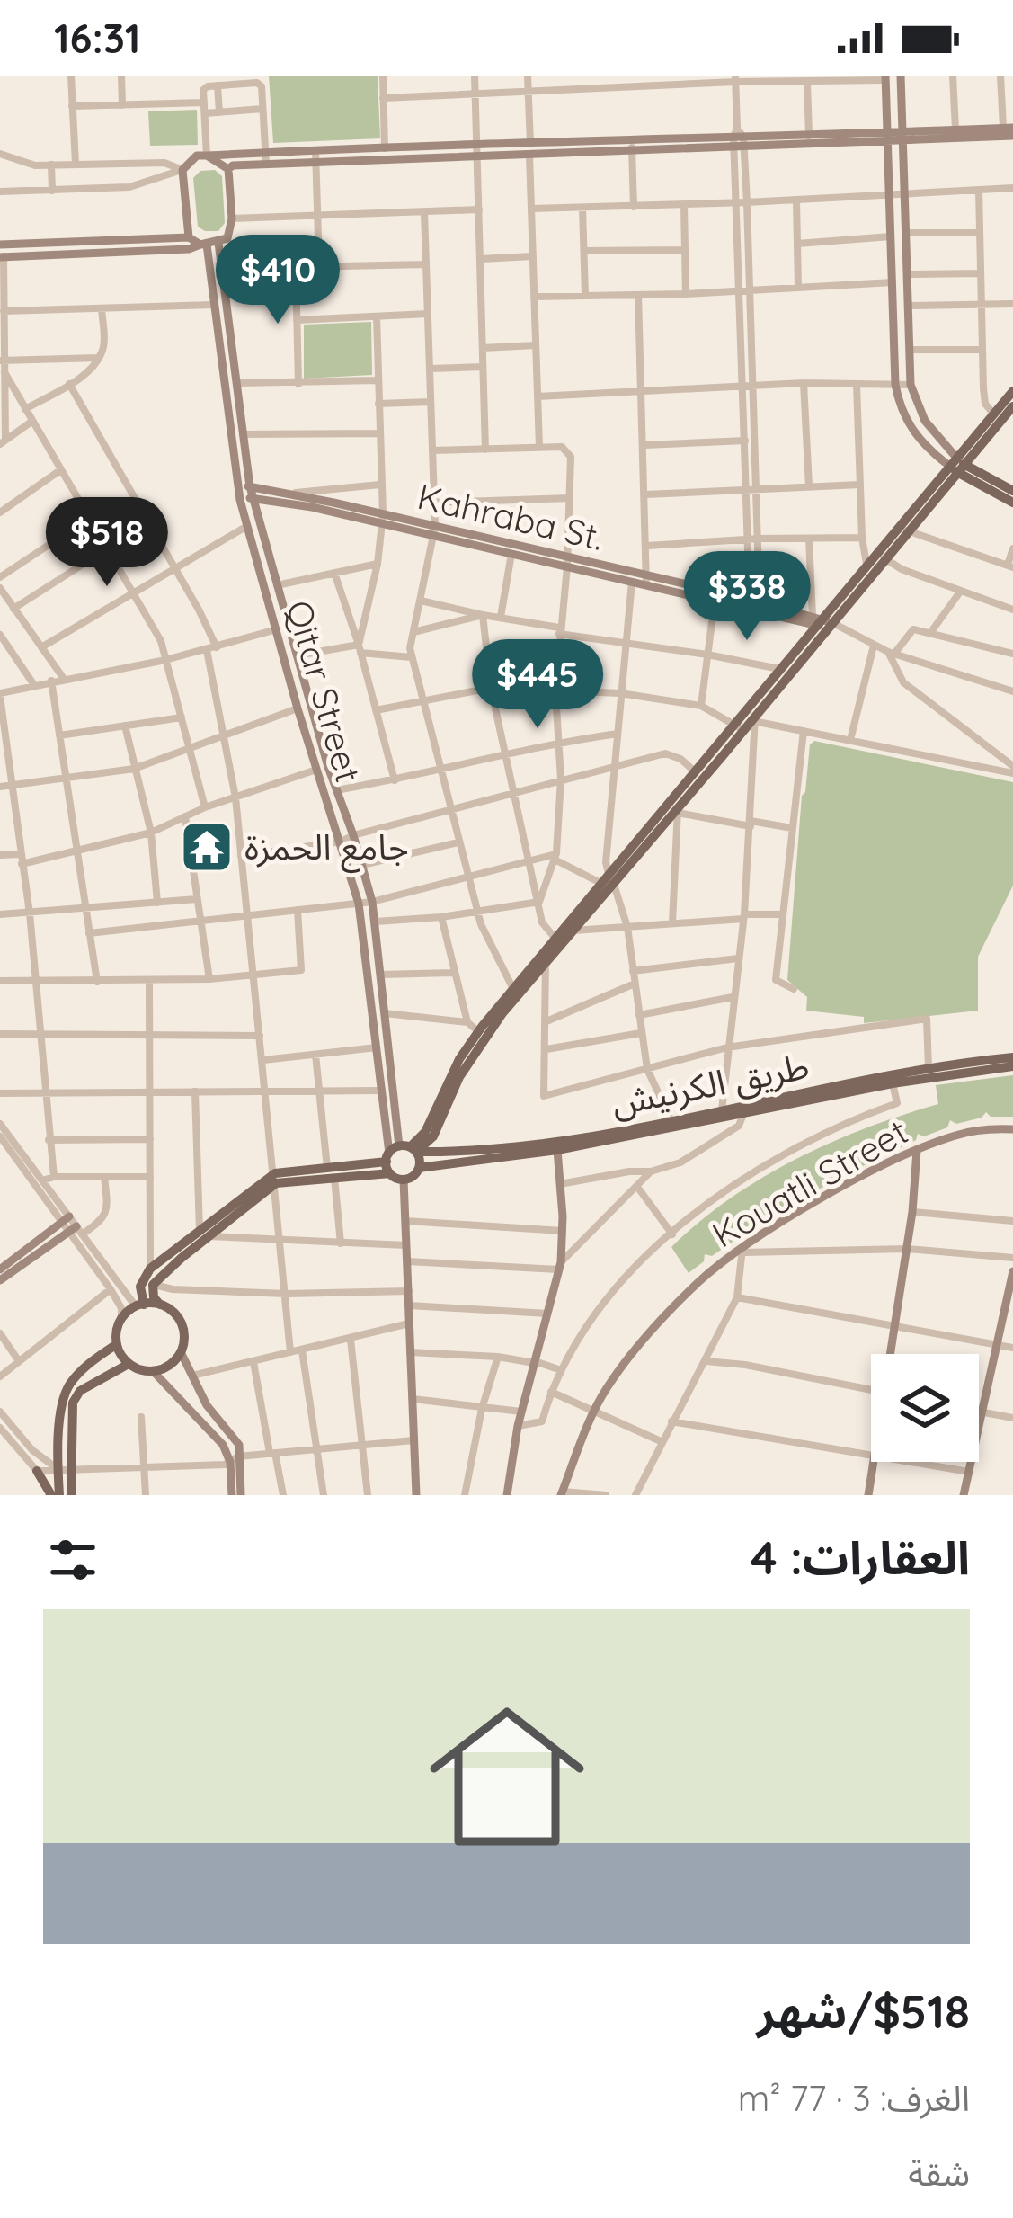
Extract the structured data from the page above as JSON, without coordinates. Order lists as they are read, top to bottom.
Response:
{
  "streets": {
    "main road": [
      "Kahraba St.",
      "Qitar Street",
      "طريق الكرنيش",
      "Kouatli Street"
    ]
  },
  "crossings": [
    ["Kahraba St.", "Qitar Street"],
    ["Qitar Street", "طريق الكرنيش"]
  ],
  "places": {
    "temple": ["جامع الحمزة"]
  },
  "page": {
    "status": "16:31",
    "price": [
      "$410",
      "$518",
      "$338",
      "$445"
    ],
    "heading": "العقارات: 4",
    "list": [
      {
        "name": "$518/شهر",
        "note": "الغرف: 3 · 77 m² · شقة"
      }
    ]
  }
}
